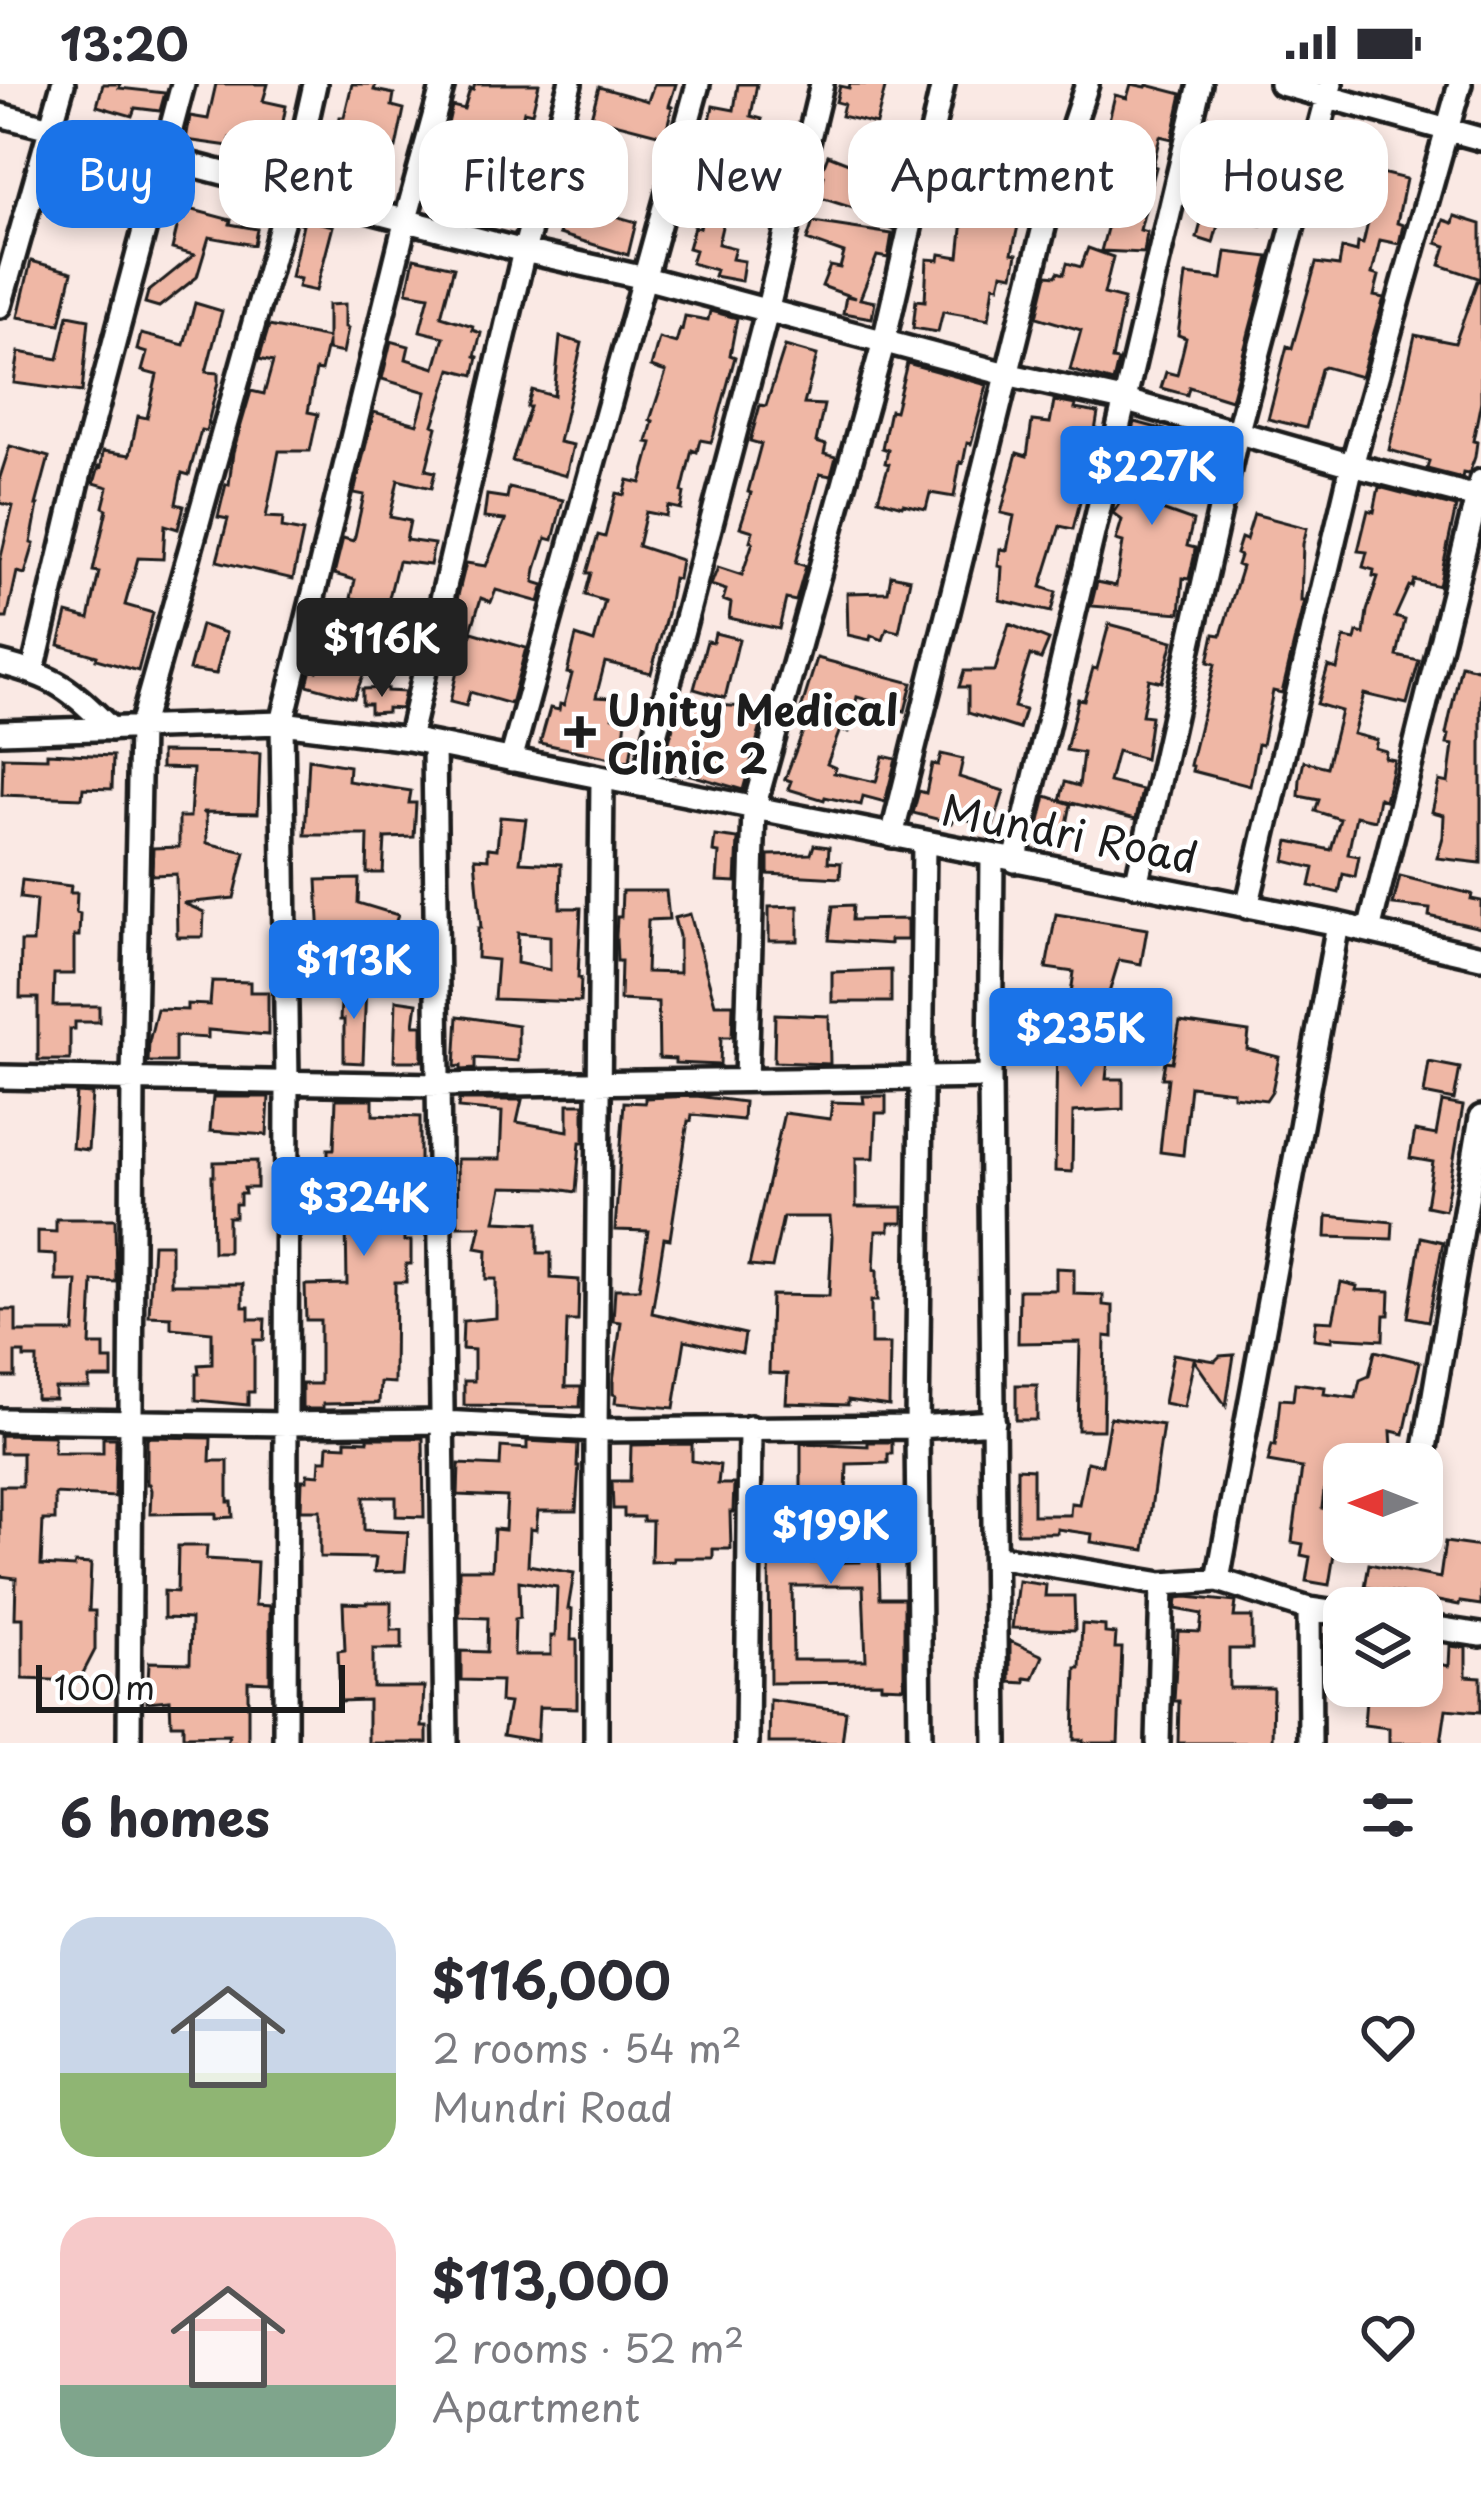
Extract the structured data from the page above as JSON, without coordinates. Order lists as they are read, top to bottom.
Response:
{
  "streets": {
    "street": ["Mundri Road"]
  },
  "places": {
    "health": ["Unity Medical Clinic 2"]
  },
  "scale_bar": "100 m",
  "north": "left",
  "page": {
    "status": "13:20",
    "chip": [
      "Buy",
      "Rent",
      "Filters",
      "New",
      "Apartment",
      "House"
    ],
    "price": [
      "$227K",
      "$116K",
      "$113K",
      "$235K",
      "$324K",
      "$199K"
    ],
    "scale": "100 m",
    "heading": "6 homes",
    "list": [
      {
        "name": "$116,000",
        "note": "2 rooms · 54 m² · Mundri Road"
      },
      {
        "name": "$113,000",
        "note": "2 rooms · 52 m² · Apartment"
      }
    ]
  }
}
